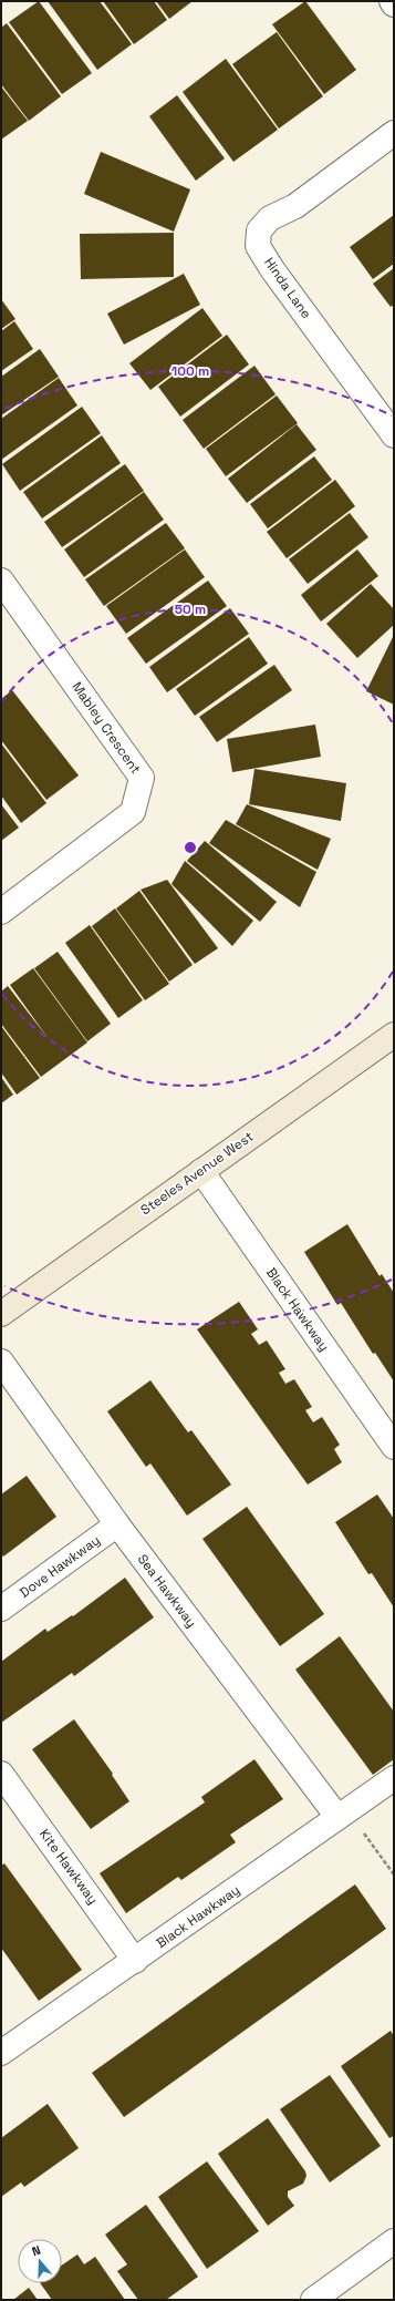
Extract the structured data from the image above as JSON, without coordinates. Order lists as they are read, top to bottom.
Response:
{
  "streets": {
    "main road": ["Steeles Avenue West"],
    "street": [
      "Hinda Lane",
      "Mabley Crescent",
      "Black Hawkway",
      "Dove Hawkway",
      "Sea Hawkway",
      "Kite Hawkway"
    ]
  },
  "crossings": [
    ["Steeles Avenue West", "Black Hawkway"],
    ["Black Hawkway", "Sea Hawkway"],
    ["Black Hawkway", "Kite Hawkway"],
    ["Dove Hawkway", "Sea Hawkway"]
  ],
  "north": "top",
  "rings": ["100 m", "50 m"]
}
